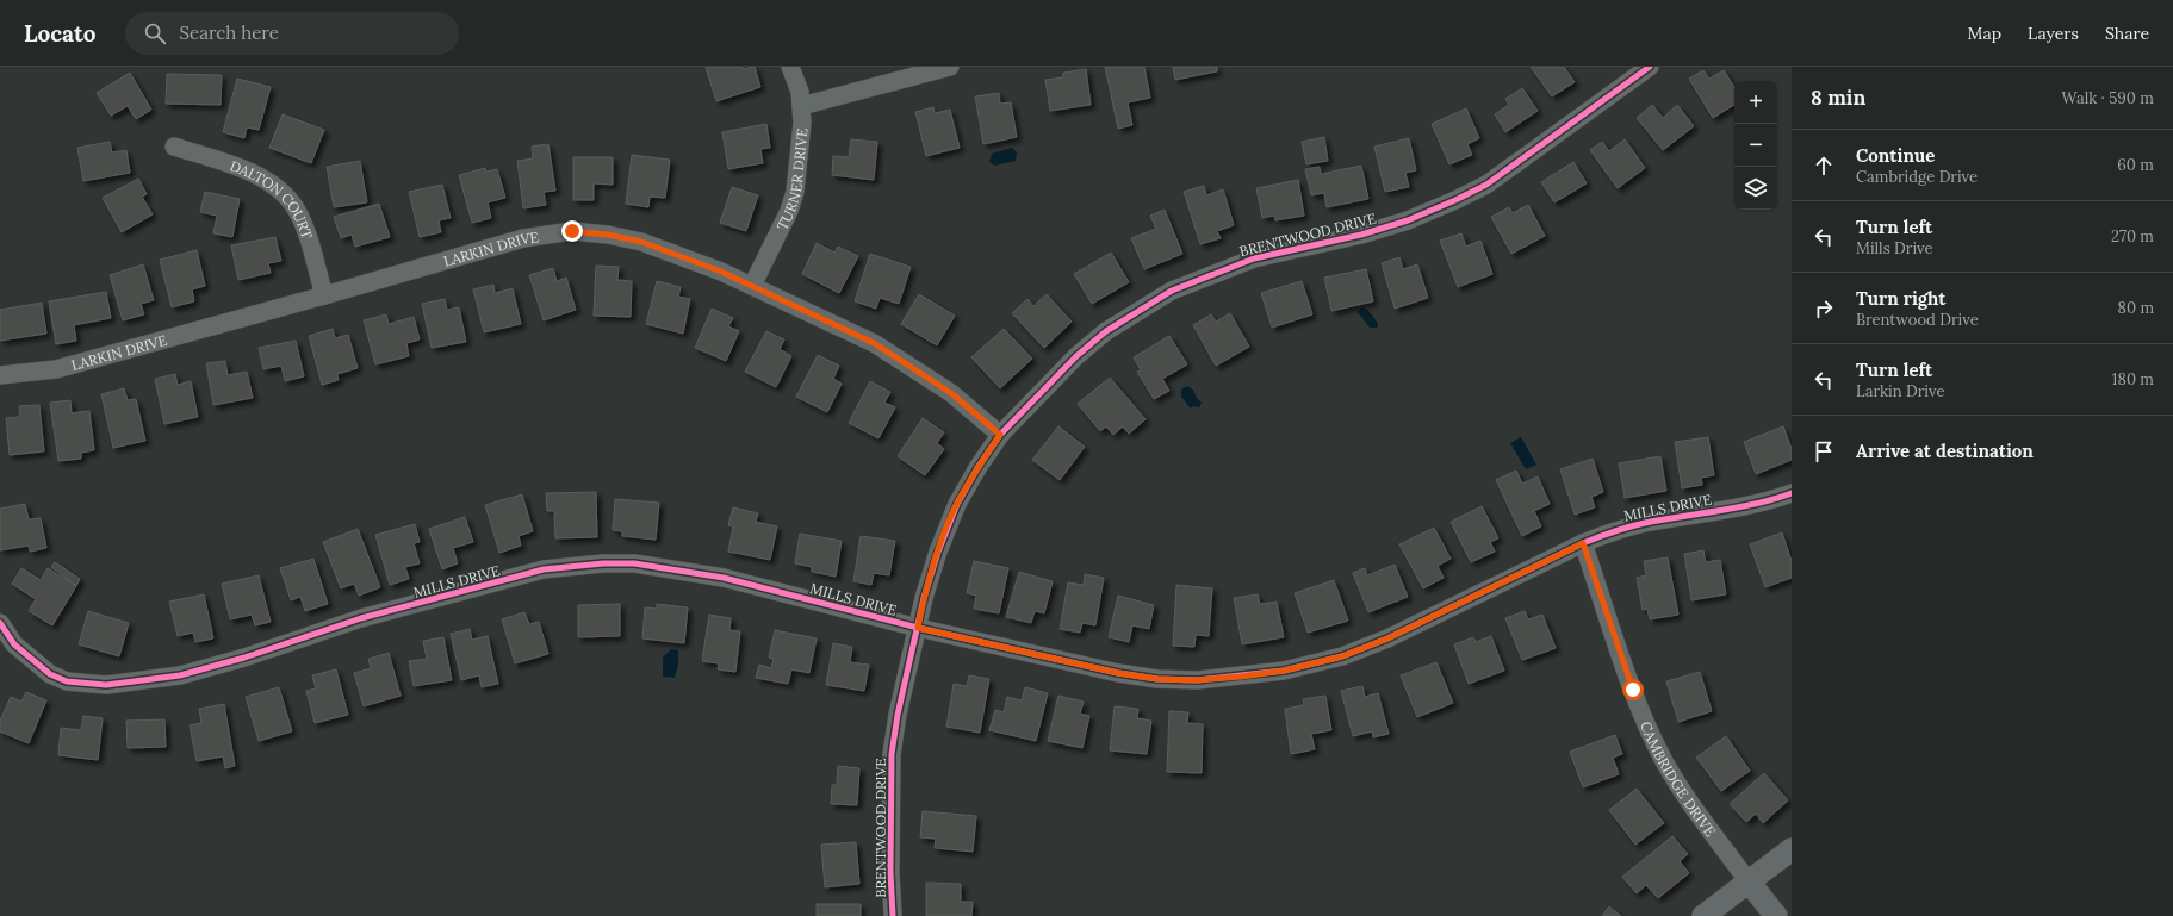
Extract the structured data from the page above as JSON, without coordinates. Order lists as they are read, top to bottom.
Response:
{
  "streets": {
    "street": [
      "TURNER DRIVE",
      "DALTON COURT",
      "BRENTWOOD DRIVE",
      "LARKIN DRIVE",
      "MILLS DRIVE",
      "CAMBRIDGE DRIVE"
    ]
  },
  "crossings": [
    ["TURNER DRIVE", "LARKIN DRIVE"],
    ["DALTON COURT", "LARKIN DRIVE"],
    ["BRENTWOOD DRIVE", "LARKIN DRIVE"],
    ["BRENTWOOD DRIVE", "MILLS DRIVE"],
    ["MILLS DRIVE", "CAMBRIDGE DRIVE"]
  ],
  "page": {
    "header": "Locato",
    "search": "Search here",
    "nav": ["Map", "Layers", "Share"],
    "heading": ["8 min", "Walk · 590 m"],
    "map_buttons": ["+", "−"],
    "list": [
      ["Continue", "Cambridge Drive", "60 m"],
      ["Turn left", "Mills Drive", "270 m"],
      ["Turn right", "Brentwood Drive", "80 m"],
      ["Turn left", "Larkin Drive", "180 m"],
      "Arrive at destination"
    ]
  }
}
